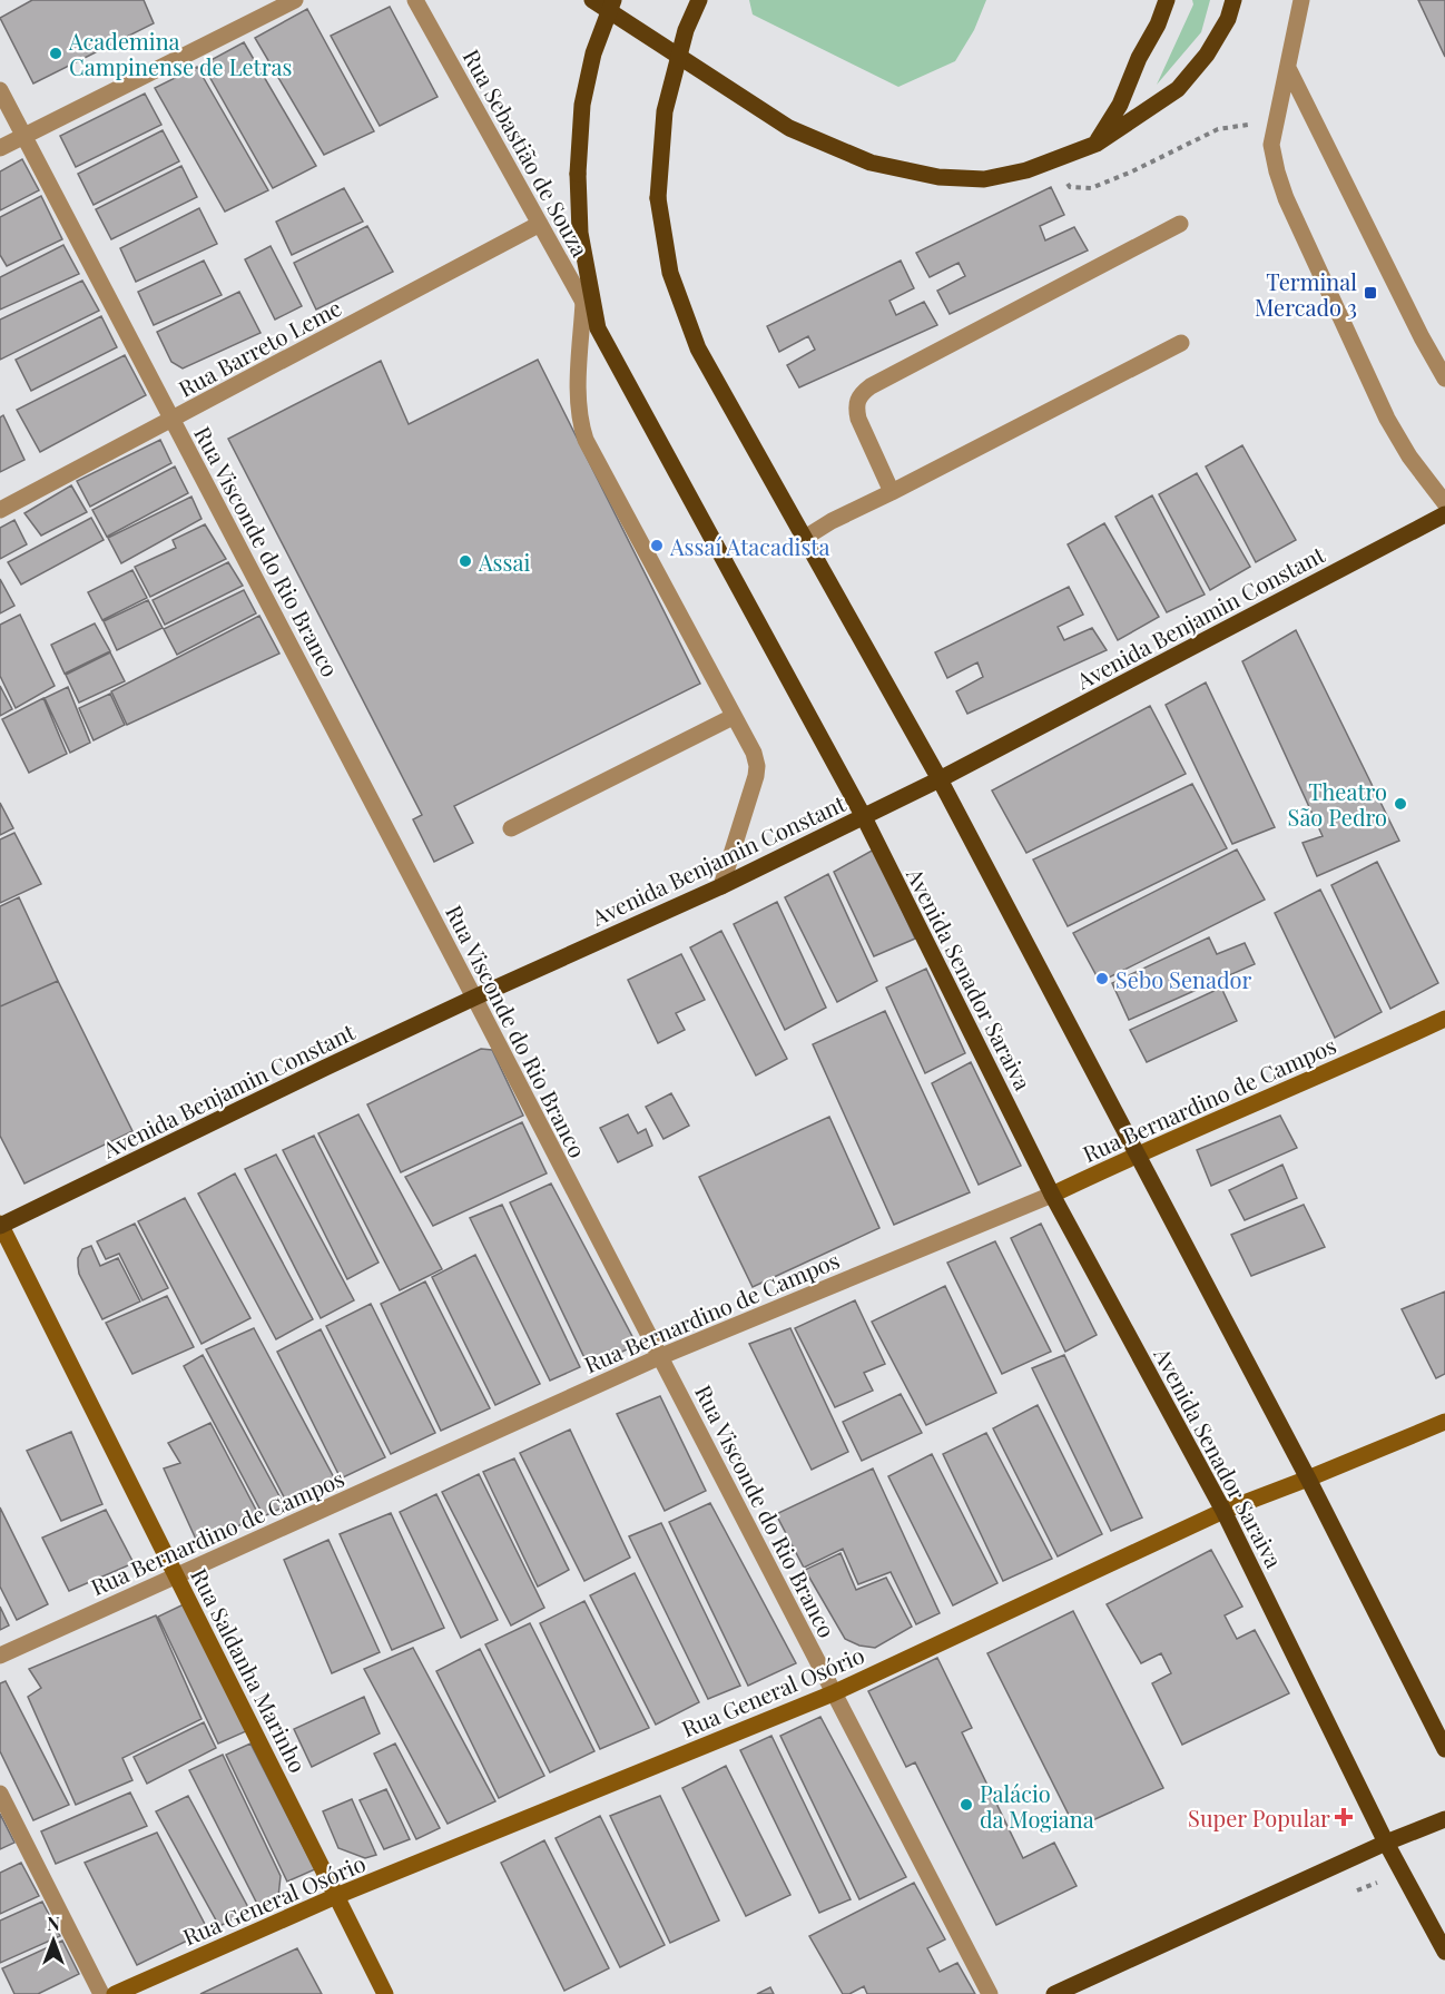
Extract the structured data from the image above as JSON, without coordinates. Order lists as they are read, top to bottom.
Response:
{
  "streets": {
    "main road": ["Avenida Benjamin Constant", "Avenida Senador Saraiva"],
    "street": [
      "Rua Sebastião de Souza",
      "Rua Barreto Leme",
      "Rua Visconde do Rio Branco",
      "Rua Bernardino de Campos",
      "Rua Saldanha Marinho",
      "Rua General Osório"
    ]
  },
  "crossings": [
    ["Rua Sebastião de Souza", "Rua Barreto Leme"],
    ["Rua Sebastião de Souza", "Avenida Senador Saraiva"],
    ["Rua Barreto Leme", "Rua Visconde do Rio Branco"],
    ["Rua Visconde do Rio Branco", "Avenida Benjamin Constant"],
    ["Rua Visconde do Rio Branco", "Rua Bernardino de Campos"],
    ["Rua Visconde do Rio Branco", "Rua General Osório"],
    ["Avenida Benjamin Constant", "Avenida Senador Saraiva"],
    ["Avenida Benjamin Constant", "Rua Saldanha Marinho"],
    ["Avenida Senador Saraiva", "Rua Bernardino de Campos"],
    ["Avenida Senador Saraiva", "Rua General Osório"],
    ["Rua Bernardino de Campos", "Rua Saldanha Marinho"],
    ["Rua Saldanha Marinho", "Rua General Osório"]
  ],
  "places": {
    "other": [
      "Academina Campinense de Letras",
      "Assaí Atacadista",
      "Assai",
      "Theatro São Pedro",
      "Sebo Senador",
      "Palácio da Mogiana"
    ],
    "transit": ["Terminal Mercado 3"],
    "health": ["Super Popular"]
  },
  "north": "top"
}
